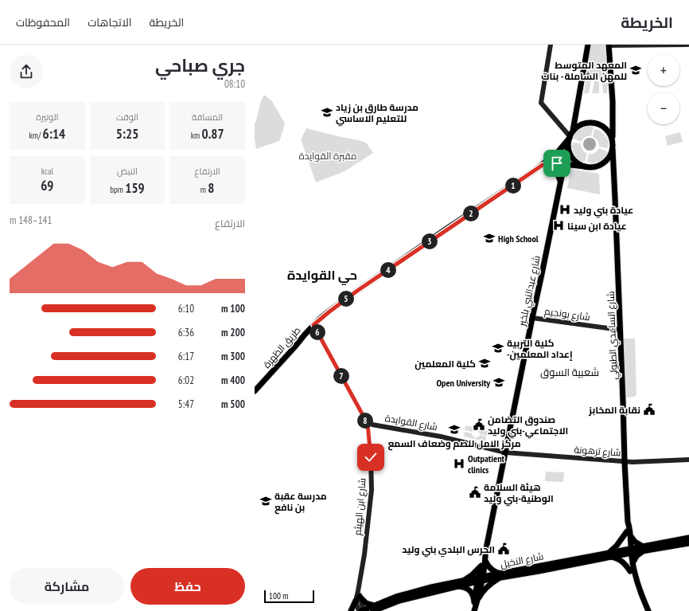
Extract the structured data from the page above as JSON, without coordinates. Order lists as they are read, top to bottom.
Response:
{
  "streets": {
    "main road": [
      "شارع عبدالنبي بلخير",
      "شارع بونجيم",
      "شارع الساعدي الطبولي",
      "طريق الظهرة",
      "شارع القوايدة",
      "شارع ترهونة",
      "شارع ابن الهيثم",
      "شارع النخيل"
    ]
  },
  "crossings": [
    ["شارع عبدالنبي بلخير", "شارع بونجيم"],
    ["شارع عبدالنبي بلخير", "شارع الساعدي الطبولي"],
    ["شارع عبدالنبي بلخير", "طريق الظهرة"],
    ["شارع عبدالنبي بلخير", "شارع القوايدة"],
    ["شارع عبدالنبي بلخير", "شارع ترهونة"],
    ["شارع بونجيم", "شارع الساعدي الطبولي"],
    ["شارع الساعدي الطبولي", "طريق الظهرة"],
    ["شارع الساعدي الطبولي", "شارع ترهونة"],
    ["شارع الساعدي الطبولي", "شارع النخيل"],
    ["شارع القوايدة", "شارع ترهونة"],
    ["شارع القوايدة", "شارع ابن الهيثم"]
  ],
  "districts": ["حي القوايدة", "شعبية السوق"],
  "parks": ["مقبرة القوايدة"],
  "places": {
    "school or university": [
      "المعهد المتوسط للمهن الشاملة - بنات",
      "مدرسة طارق بن زياد للتعليم الاساسي",
      "High School",
      "كلية التربية -إعداد المعلمين",
      "كلية المعلمين",
      "Open University",
      "مركز الامل للصم وضعاف السمع",
      "مدرسة عقبة بن نافع"
    ],
    "hospital": ["عيادة بني وليد", "عيادة ابن سينا", "Outpatient clinics"],
    "public building": [
      "نقابة المخابز",
      "صندوق التضامن الاجتماعي-بني وليد",
      "هيئة السلامة الوطنية-بني وليد",
      "الحرس البلدي بني وليد"
    ]
  },
  "scale_bar": "100 m",
  "page": {
    "header": "الخريطة",
    "nav": ["الخريطة", "الاتجاهات", "المحفوظات"],
    "heading": ["جري صباحي", "08:10"],
    "map_buttons": ["+", "−"],
    "stats": [
      ["المسافة", "0.87 km"],
      ["الوقت", "5:25"],
      ["الوتيرة", "6:14 /km"],
      ["الارتفاع", "8 m"],
      ["النبض", "159 bpm"],
      ["kcal", "69"]
    ],
    "pins": [
      "1",
      "2",
      "3",
      "4",
      "5",
      "6",
      "7",
      "8"
    ],
    "chart": ["الارتفاع", "141–148 m"],
    "list": [
      {
        "name": "100 m",
        "note": "6:10"
      },
      {
        "name": "200 m",
        "note": "6:36"
      },
      {
        "name": "300 m",
        "note": "6:17"
      },
      {
        "name": "400 m",
        "note": "6:02"
      },
      {
        "name": "500 m",
        "note": "5:47"
      }
    ],
    "buttons": ["حفظ", "مشاركة"],
    "scale": "100 m"
  }
}
